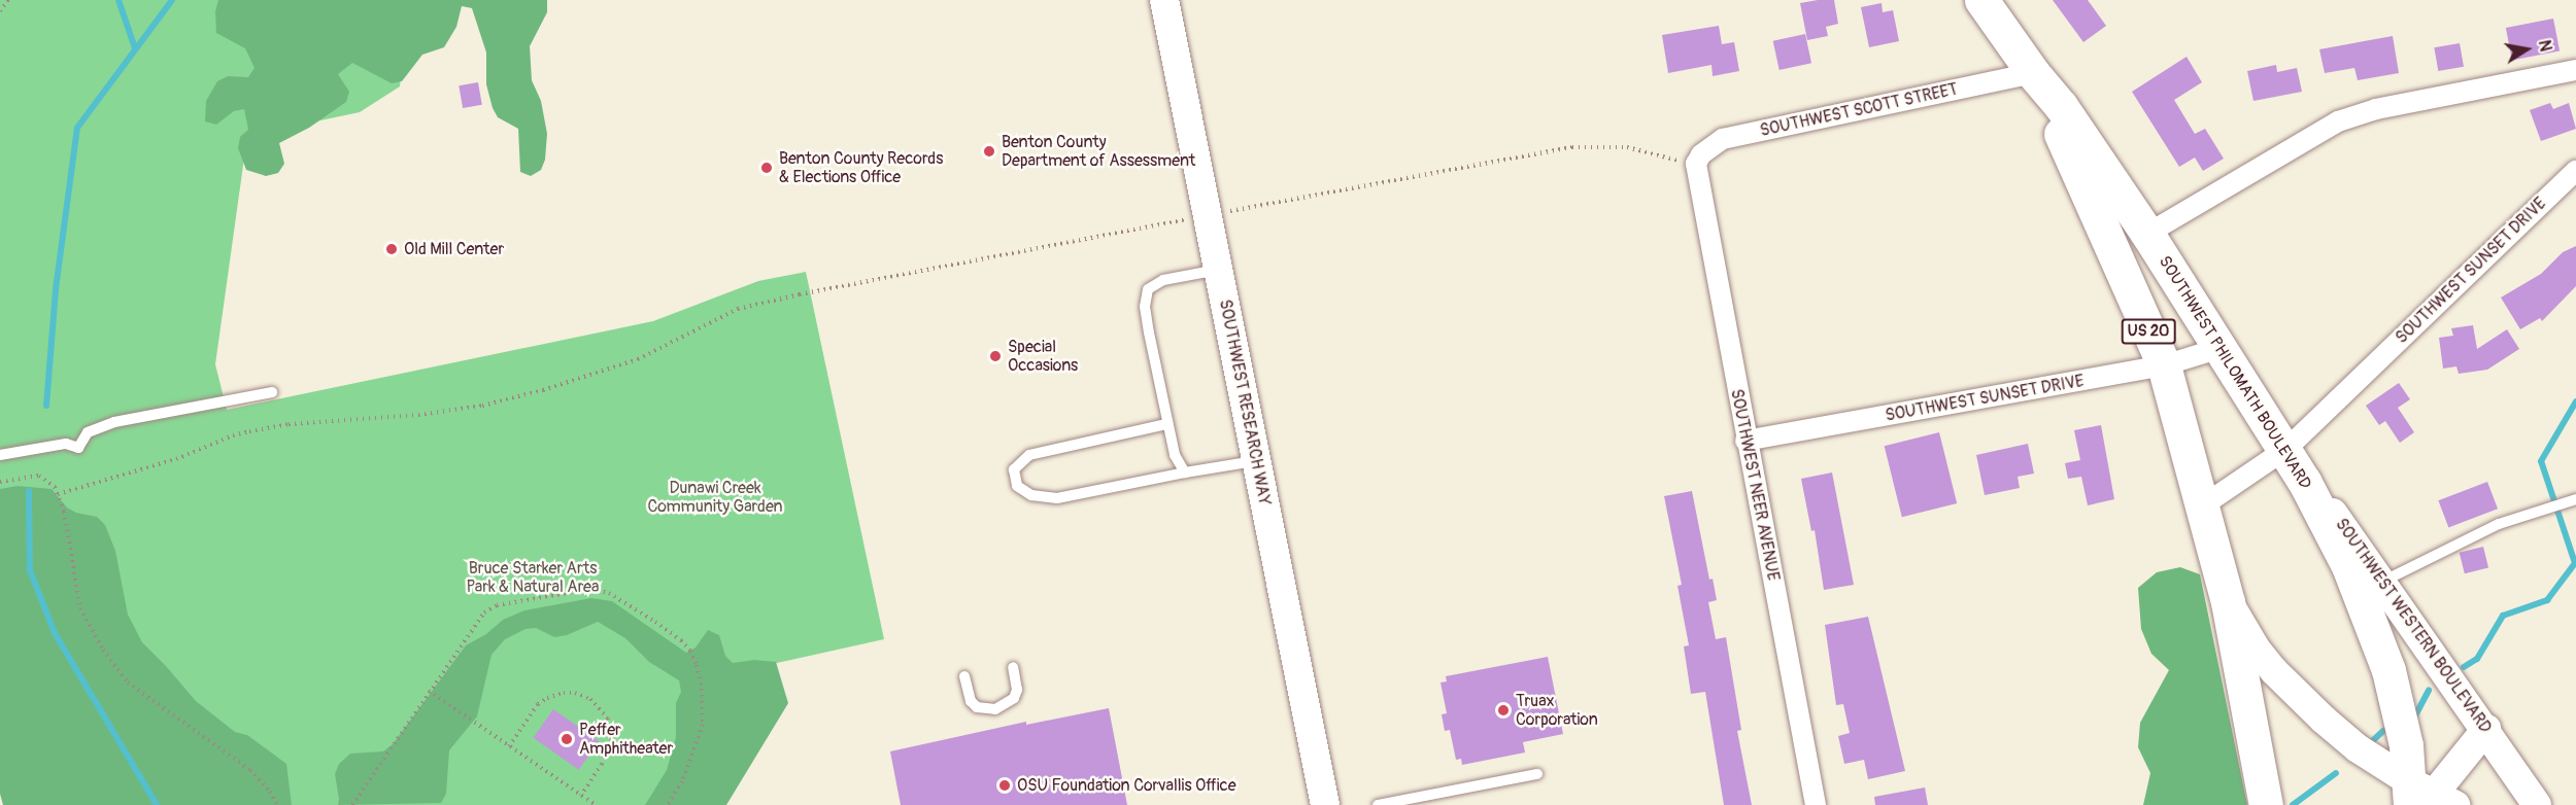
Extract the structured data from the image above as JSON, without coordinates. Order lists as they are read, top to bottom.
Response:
{
  "streets": {
    "highway": ["US 20", "SOUTHWEST PHILOMATH BOULEVARD"],
    "street": [
      "SOUTHWEST SCOTT STREET",
      "SOUTHWEST SUNSET DRIVE",
      "SOUTHWEST RESEARCH WAY",
      "SOUTHWEST NEER AVENUE",
      "SOUTHWEST WESTERN BOULEVARD"
    ]
  },
  "crossings": [
    ["SOUTHWEST SCOTT STREET", "SOUTHWEST PHILOMATH BOULEVARD"],
    ["SOUTHWEST SCOTT STREET", "SOUTHWEST NEER AVENUE"],
    ["SOUTHWEST SUNSET DRIVE", "SOUTHWEST PHILOMATH BOULEVARD"],
    ["SOUTHWEST SUNSET DRIVE", "SOUTHWEST NEER AVENUE"],
    ["SOUTHWEST SUNSET DRIVE", "SOUTHWEST WESTERN BOULEVARD"],
    ["SOUTHWEST PHILOMATH BOULEVARD", "SOUTHWEST WESTERN BOULEVARD"]
  ],
  "parks": ["Dunawi Creek Community Garden", "Bruce Starker Arts Park & Natural Area"],
  "places": [
    "Benton County Department of Assessment",
    "Benton County Records & Elections Office",
    "Old Mill Center",
    "Special Occasions",
    "Truax Corporation",
    "Peffer Amphitheater",
    "OSU Foundation Corvallis Office"
  ],
  "north": "right"
}
